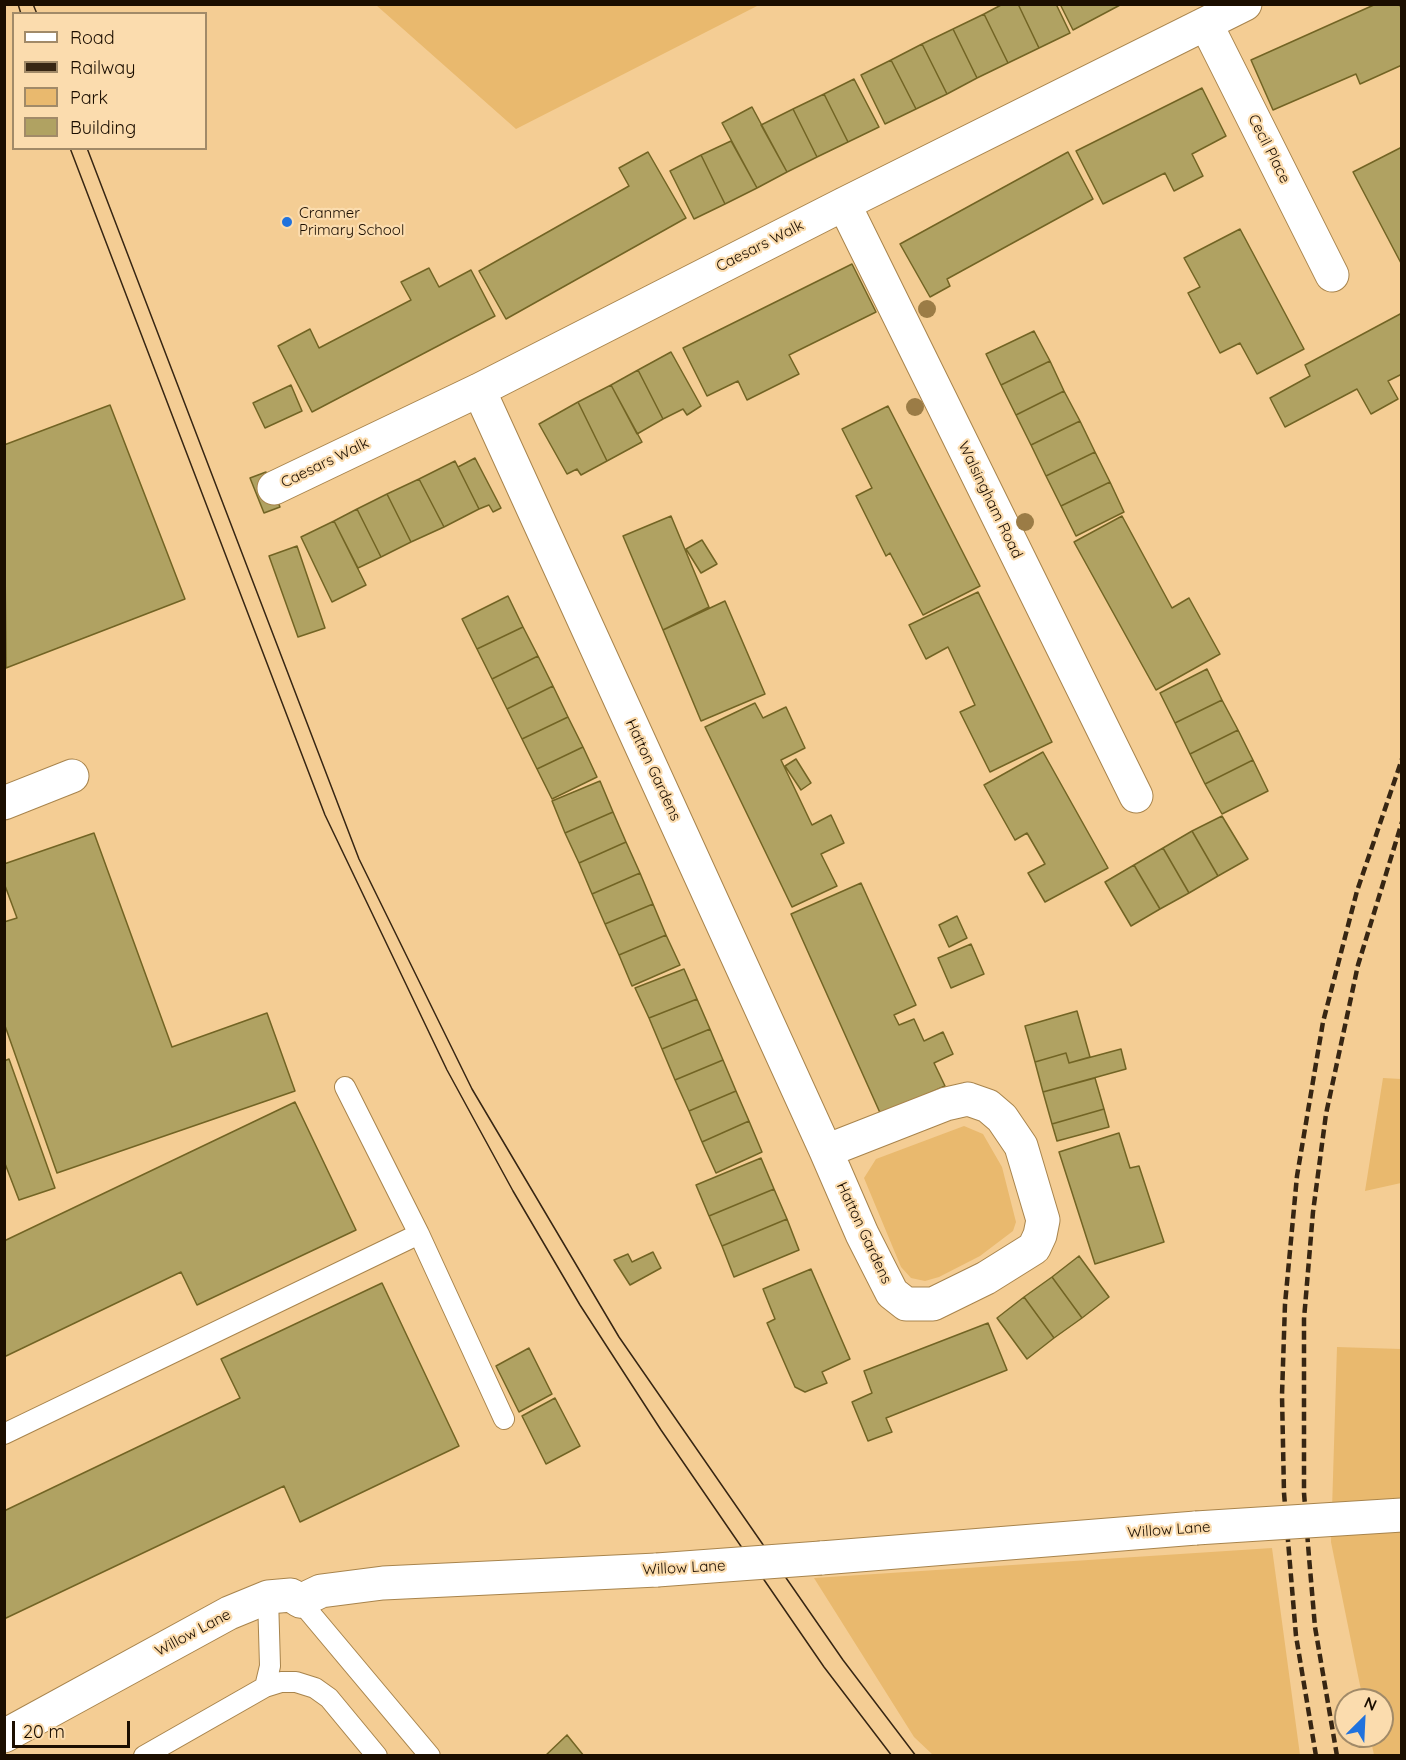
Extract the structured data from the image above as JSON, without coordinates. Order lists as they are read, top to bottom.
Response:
{
  "streets": {
    "street": [
      "Cecil Place",
      "Caesars Walk",
      "Walsingham Road",
      "Hatton Gardens",
      "Willow Lane"
    ]
  },
  "crossings": [
    ["Cecil Place", "Caesars Walk"],
    ["Caesars Walk", "Walsingham Road"],
    ["Caesars Walk", "Hatton Gardens"]
  ],
  "places": ["Cranmer Primary School"],
  "legend": [
    "Road",
    "Railway",
    "Park",
    "Building"
  ],
  "scale_bar": "20 m",
  "north": "top right"
}
